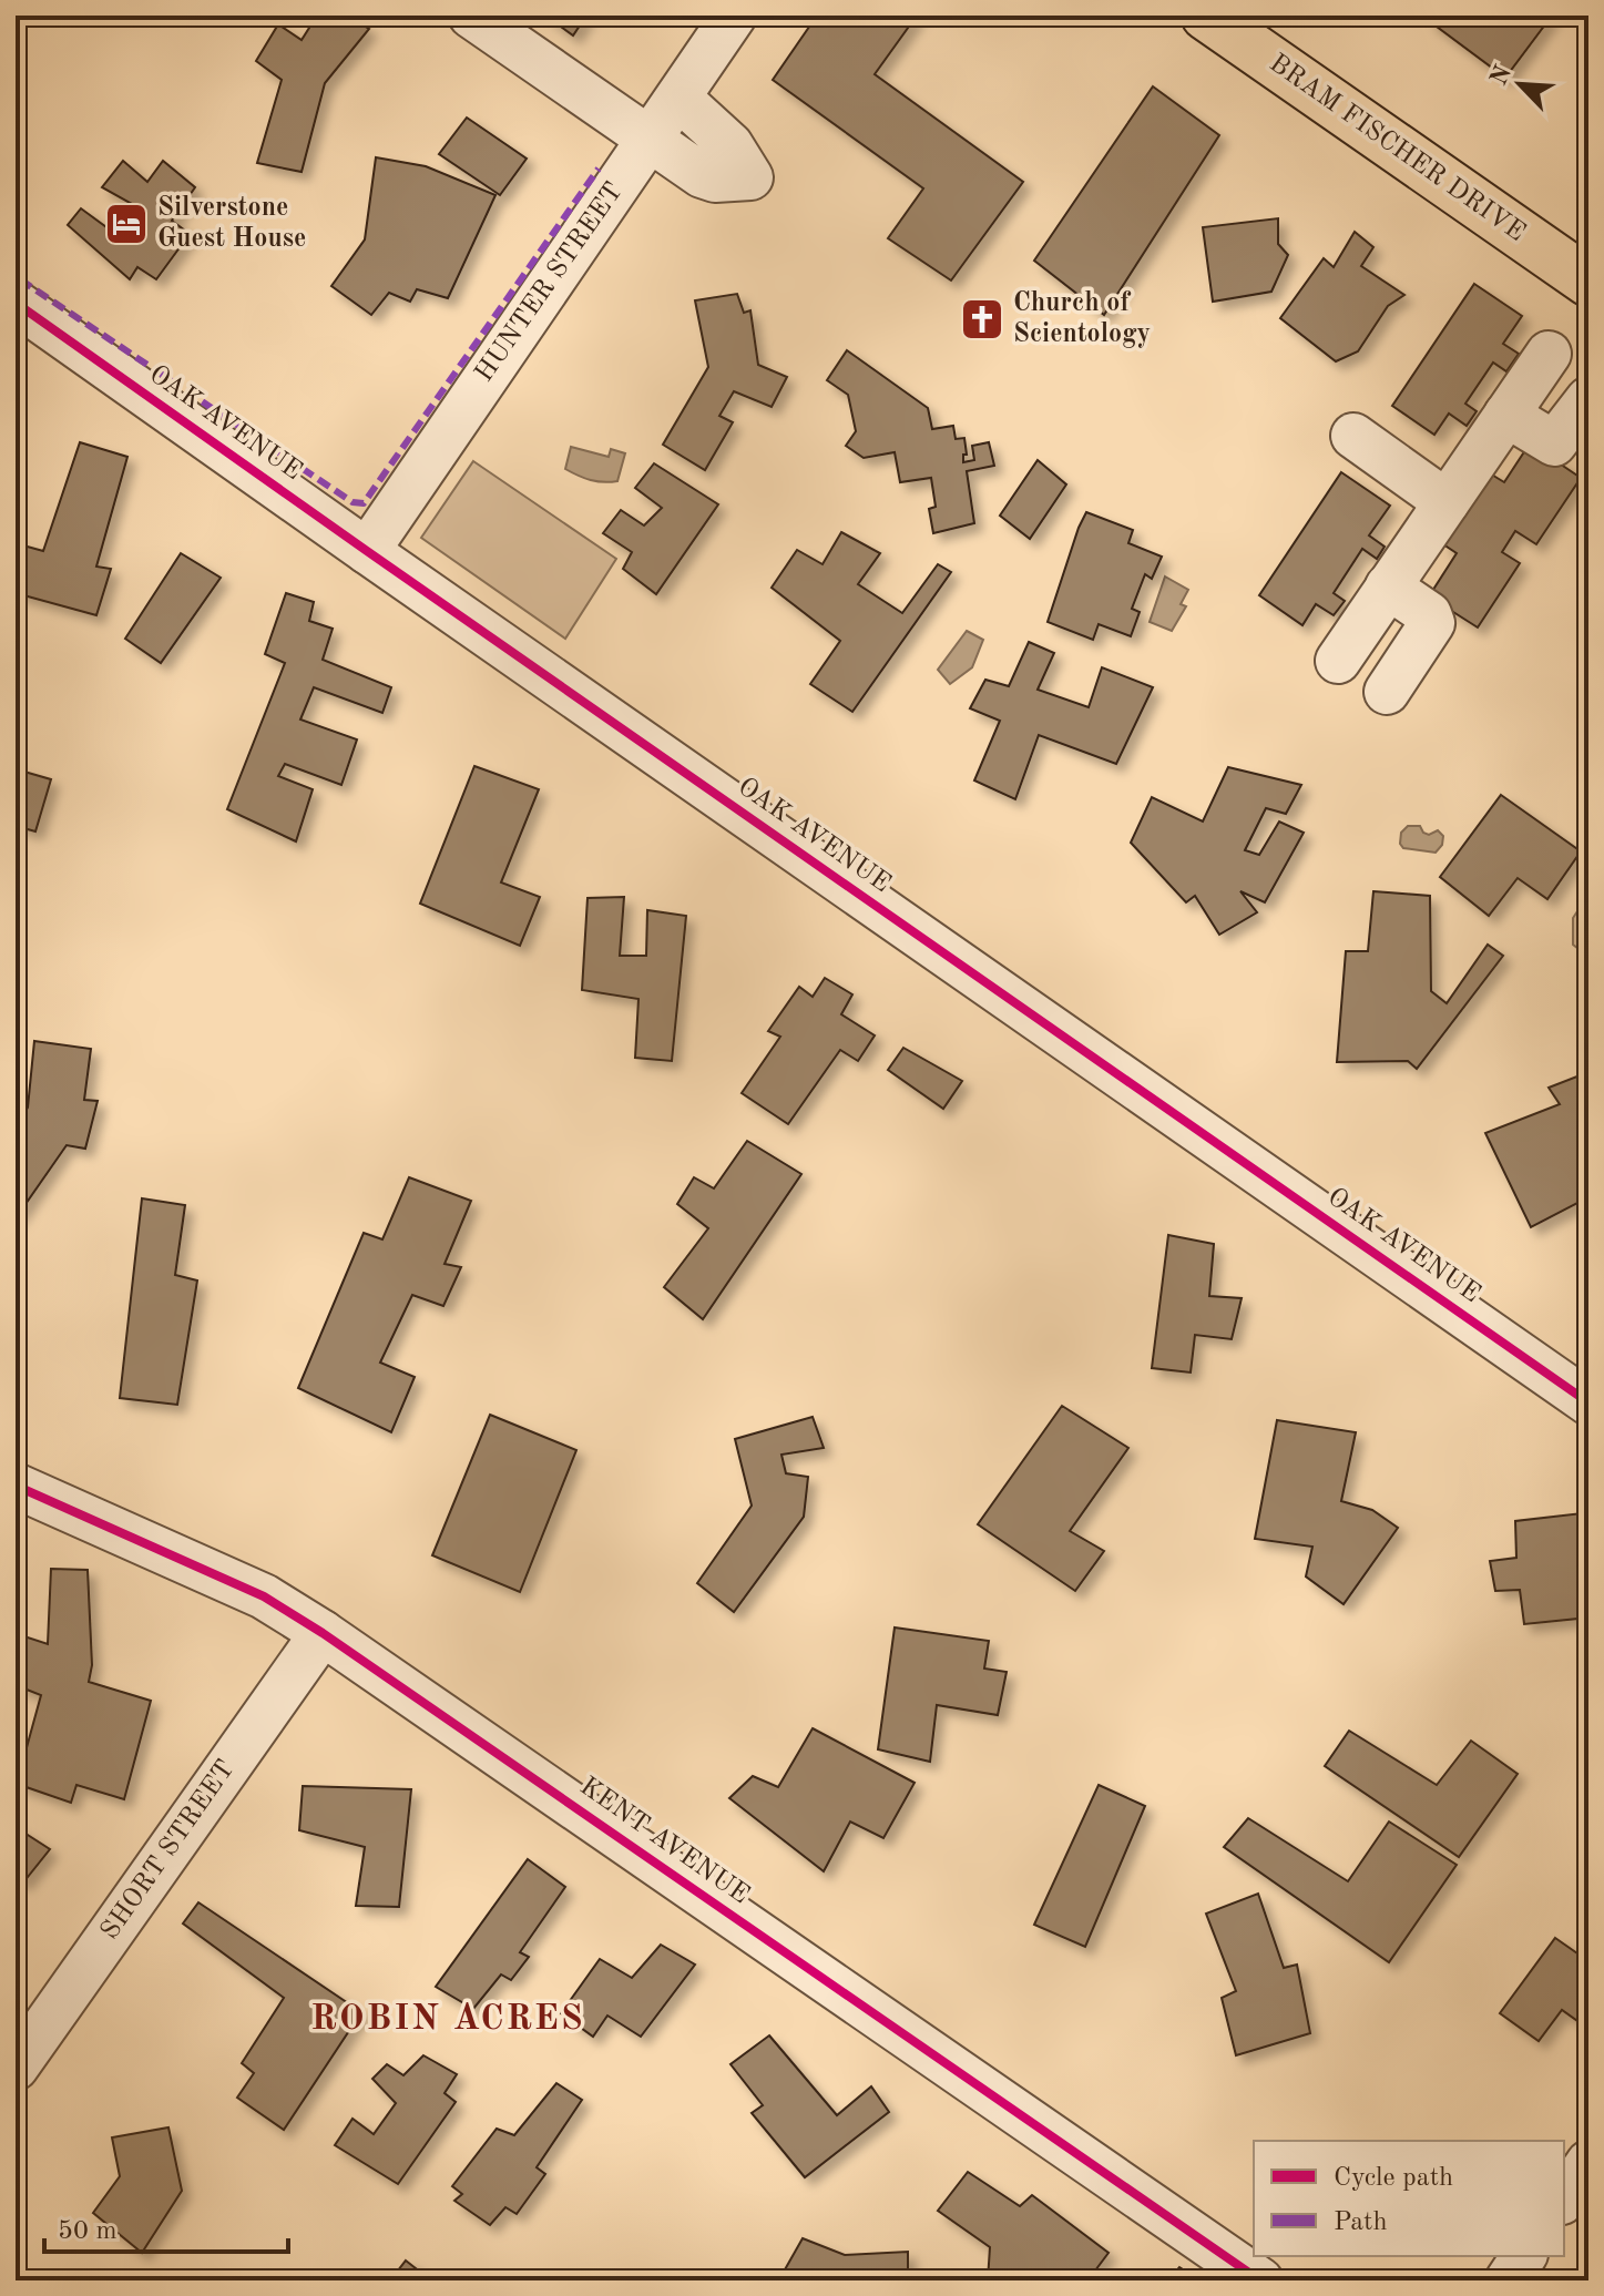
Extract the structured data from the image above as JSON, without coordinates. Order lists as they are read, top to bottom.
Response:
{
  "streets": {
    "main road": ["BRAM FISCHER DRIVE"],
    "street": [
      "HUNTER STREET",
      "OAK AVENUE",
      "KENT AVENUE",
      "SHORT STREET"
    ]
  },
  "crossings": [
    ["HUNTER STREET", "OAK AVENUE"],
    ["KENT AVENUE", "SHORT STREET"]
  ],
  "districts": ["ROBIN ACRES"],
  "places": {
    "hotel": ["Silverstone Guest House"],
    "church": ["Church of Scientology"]
  },
  "legend": ["Cycle path", "Path"],
  "scale_bar": "50 m",
  "north": "top left"
}
